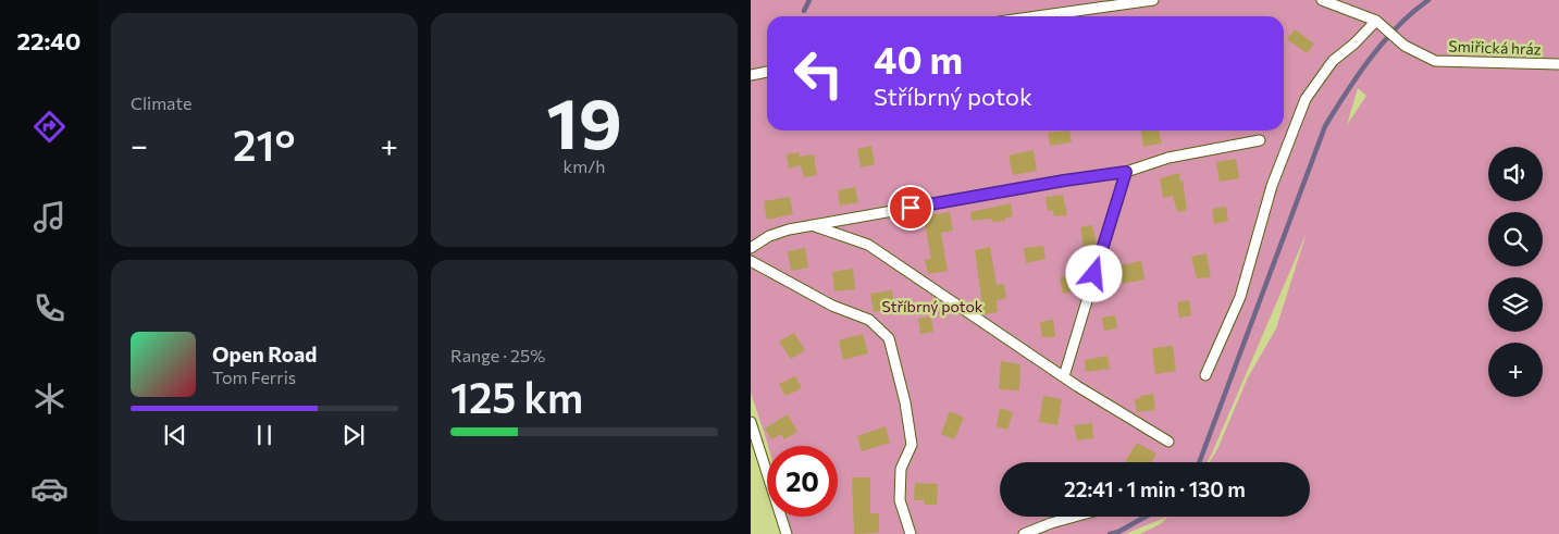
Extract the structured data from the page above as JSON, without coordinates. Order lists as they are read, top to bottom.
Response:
{
  "streets": {
    "lane": ["Smiřická hráz"]
  },
  "parks": ["Stříbrný potok"],
  "page": {
    "tabs": "22:40",
    "tile": [
      "Climate",
      ["19", "km/h"],
      ["Range · 25%", "125 km"]
    ],
    "turn": ["40 m", "Stříbrný potok"],
    "heat": ["−", "21°", "+"],
    "map_buttons": "+",
    "song": ["Open Road", "Tom Ferris"],
    "limit": "20",
    "trip": "22:41 · 1 min · 130 m"
  }
}
